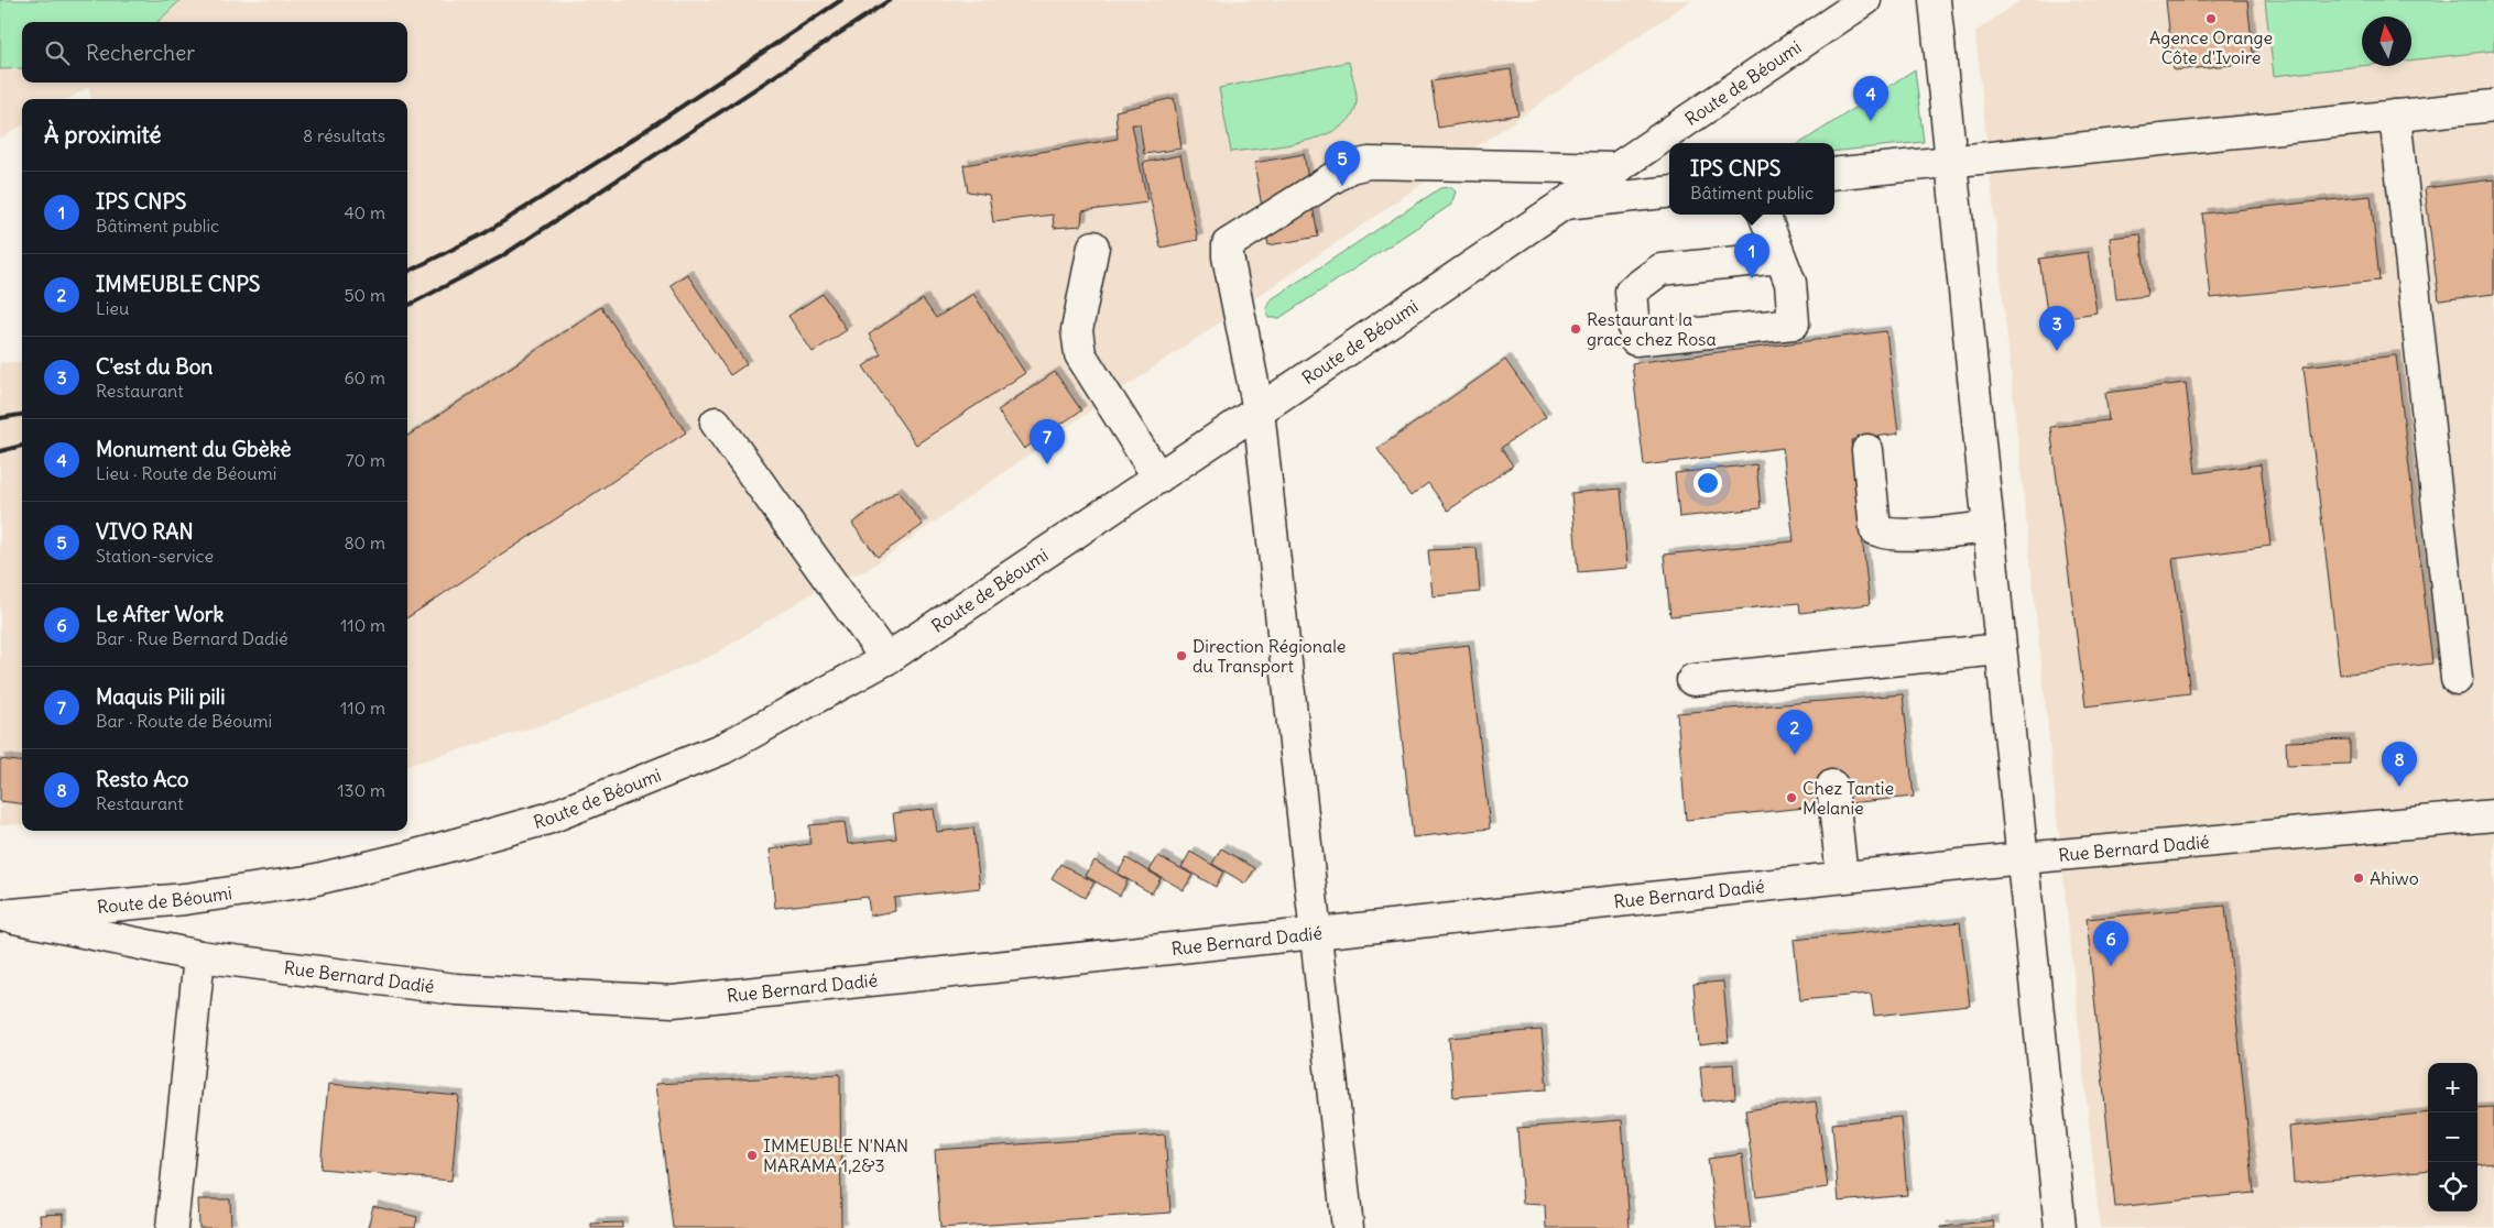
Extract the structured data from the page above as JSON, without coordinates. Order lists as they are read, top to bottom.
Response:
{
  "streets": {
    "street": ["Route de Béoumi", "Rue Bernard Dadié"]
  },
  "crossings": [
    ["Route de Béoumi", "Rue Bernard Dadié"]
  ],
  "places": [
    "Agence Orange Côte d'Ivoire",
    "Restaurant la grace chez Rosa",
    "Direction Régionale du Transport",
    "Chez Tantie Melanie",
    "Ahiwo",
    "IMMEUBLE N'NAN MARAMA 1,2&3"
  ],
  "north": "top",
  "page": {
    "search": "Rechercher",
    "pins": [
      "4",
      "5",
      "1",
      "3",
      "7",
      "2",
      "8",
      "6"
    ],
    "heading": ["À proximité", "8 résultats"],
    "popup": ["IPS CNPS", "Bâtiment public"],
    "list": [
      {
        "mark": "1",
        "name": "IPS CNPS",
        "note": "Bâtiment public",
        "value": "40 m"
      },
      {
        "mark": "2",
        "name": "IMMEUBLE CNPS",
        "note": "Lieu",
        "value": "50 m"
      },
      {
        "mark": "3",
        "name": "C'est du Bon",
        "note": "Restaurant",
        "value": "60 m"
      },
      {
        "mark": "4",
        "name": "Monument du Gbèkè",
        "note": "Lieu · Route de Béoumi",
        "value": "70 m"
      },
      {
        "mark": "5",
        "name": "VIVO RAN",
        "note": "Station-service",
        "value": "80 m"
      },
      {
        "mark": "6",
        "name": "Le After Work",
        "note": "Bar · Rue Bernard Dadié",
        "value": "110 m"
      },
      {
        "mark": "7",
        "name": "Maquis Pili pili",
        "note": "Bar · Route de Béoumi",
        "value": "110 m"
      },
      {
        "mark": "8",
        "name": "Resto Aco",
        "note": "Restaurant",
        "value": "130 m"
      }
    ],
    "map_buttons": ["+", "−"]
  }
}
